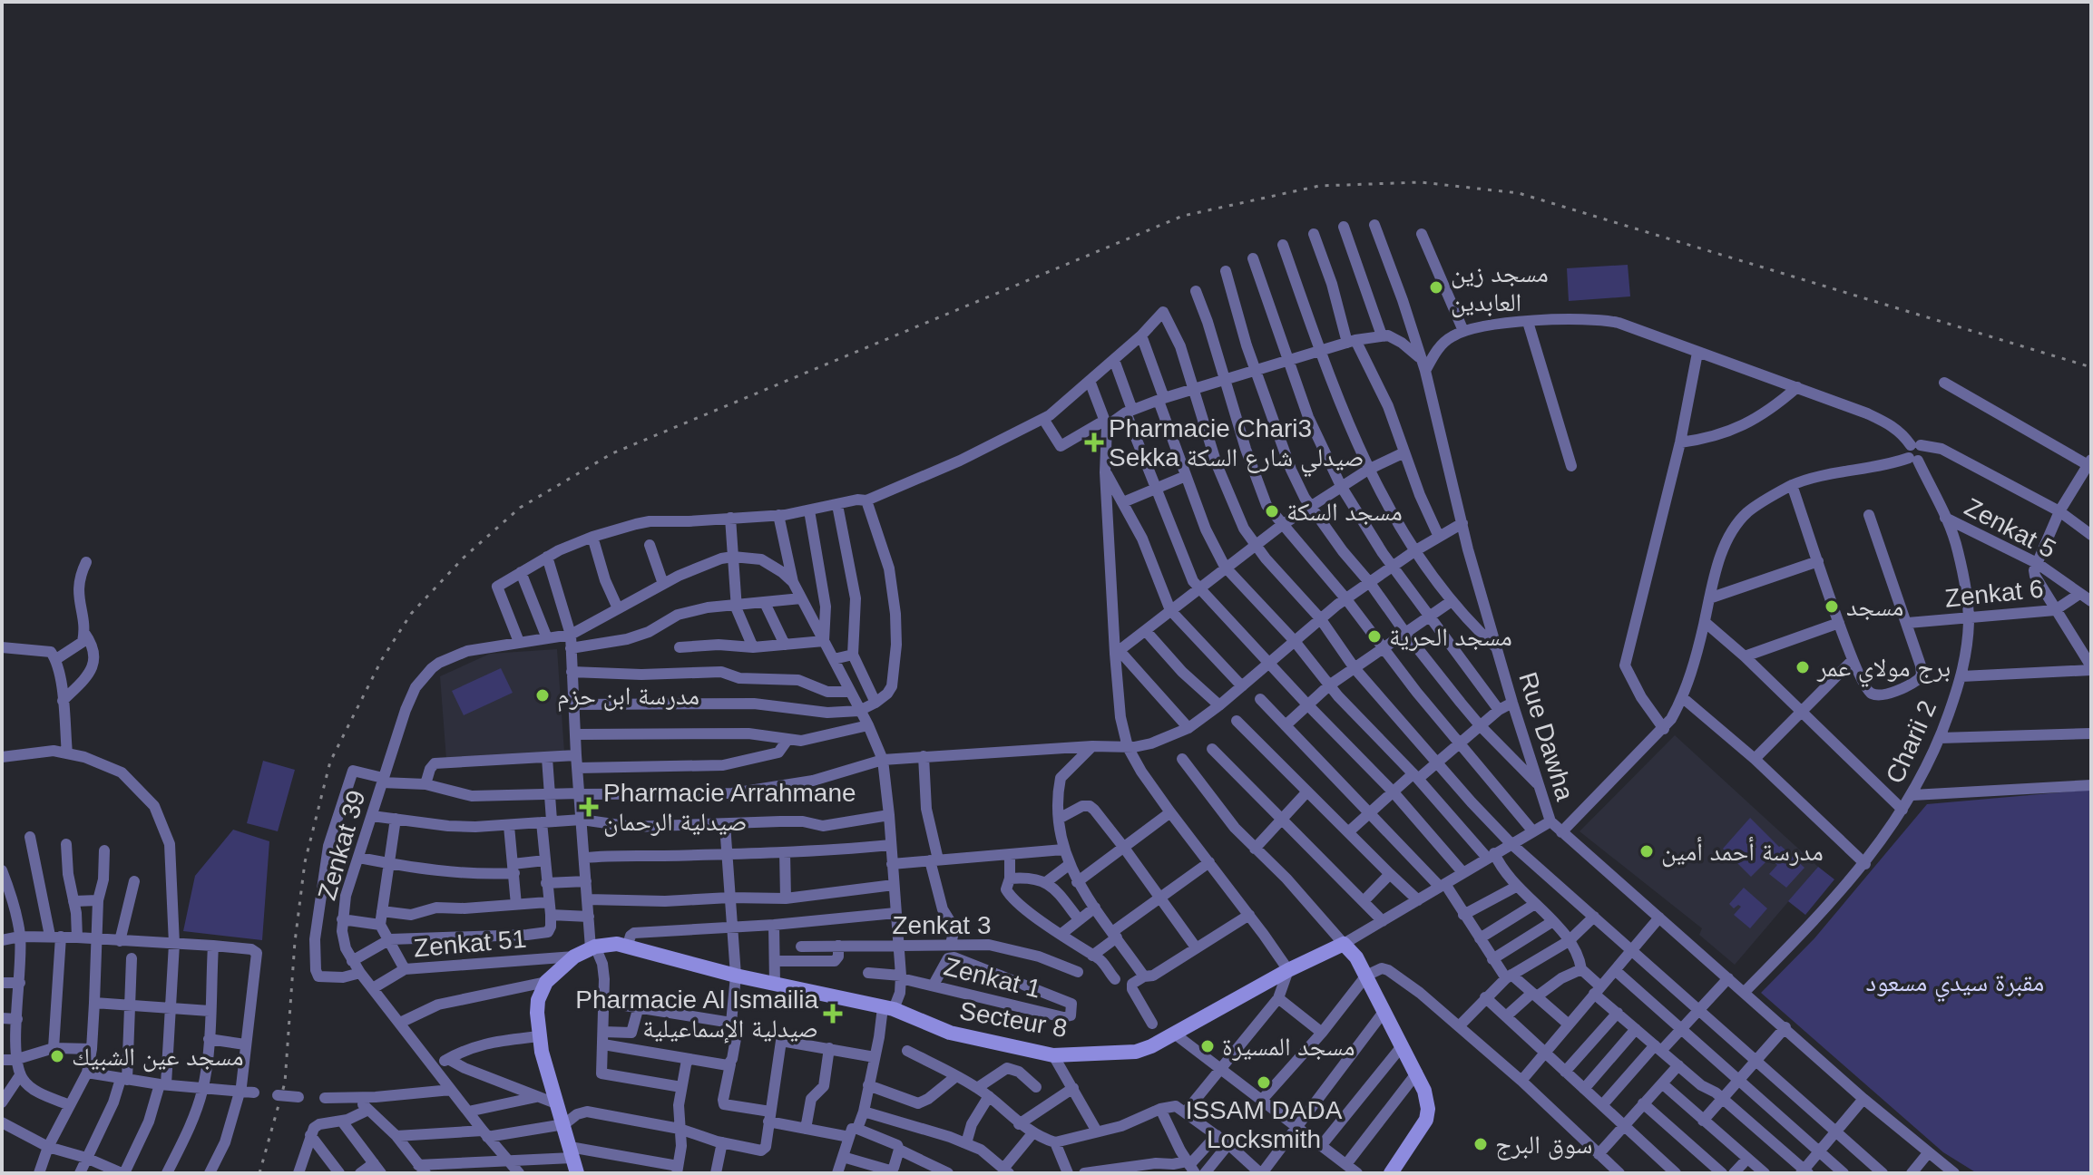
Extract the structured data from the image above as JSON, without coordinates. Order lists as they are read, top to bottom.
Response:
{
  "streets": {
    "street": [
      "Zenkat 5",
      "Zenkat 6",
      "Rue Dawha",
      "Charii 2",
      "Zenkat 39",
      "Zenkat 3",
      "Zenkat 51",
      "Zenkat 1",
      "Secteur 8"
    ]
  },
  "crossings": [
    ["Zenkat 5", "Zenkat 6"],
    ["Zenkat 5", "Charii 2"],
    ["Zenkat 6", "Charii 2"],
    ["Rue Dawha", "Charii 2"],
    ["Rue Dawha", "Secteur 8"],
    ["Zenkat 39", "Zenkat 51"]
  ],
  "parks": ["مقبرة سيدي مسعود"],
  "places": {
    "other": [
      "مسجد زين العابدين",
      "مسجد السكة",
      "مسجد",
      "مسجد الحرية",
      "برج مولاي عمر",
      "مدرسة ابن حزم",
      "مدرسة أحمد أمين",
      "مسجد المسيرة",
      "مسجد عين الشبيك",
      "ISSAM DADA Locksmith",
      "سوق البرج"
    ],
    "health": ["Pharmacie Chari3 Sekka صيدلي شارع السكة", "Pharmacie Arrahmane صيدلية الرحمان", "Pharmacie Al Ismailia صيدلية الإسماعيلية"]
  }
}
